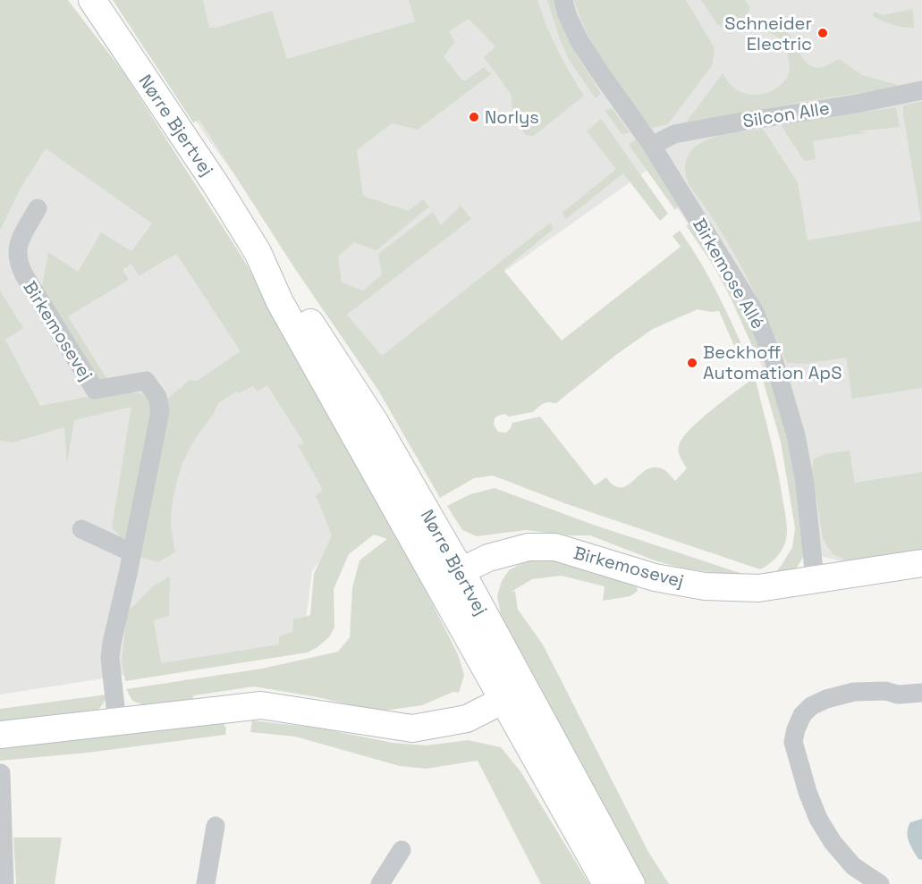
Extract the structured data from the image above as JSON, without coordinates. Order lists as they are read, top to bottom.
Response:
{
  "streets": {
    "main road": ["Nørre Bjertvej", "Birkemosevej"],
    "street": ["Silcon Alle", "Birkemose Allé"]
  },
  "crossings": [
    ["Silcon Alle", "Birkemose Allé"],
    ["Nørre Bjertvej", "Birkemosevej"],
    ["Birkemose Allé", "Birkemosevej"]
  ],
  "places": ["Schneider Electric", "Norlys", "Beckhoff Automation ApS"]
}
